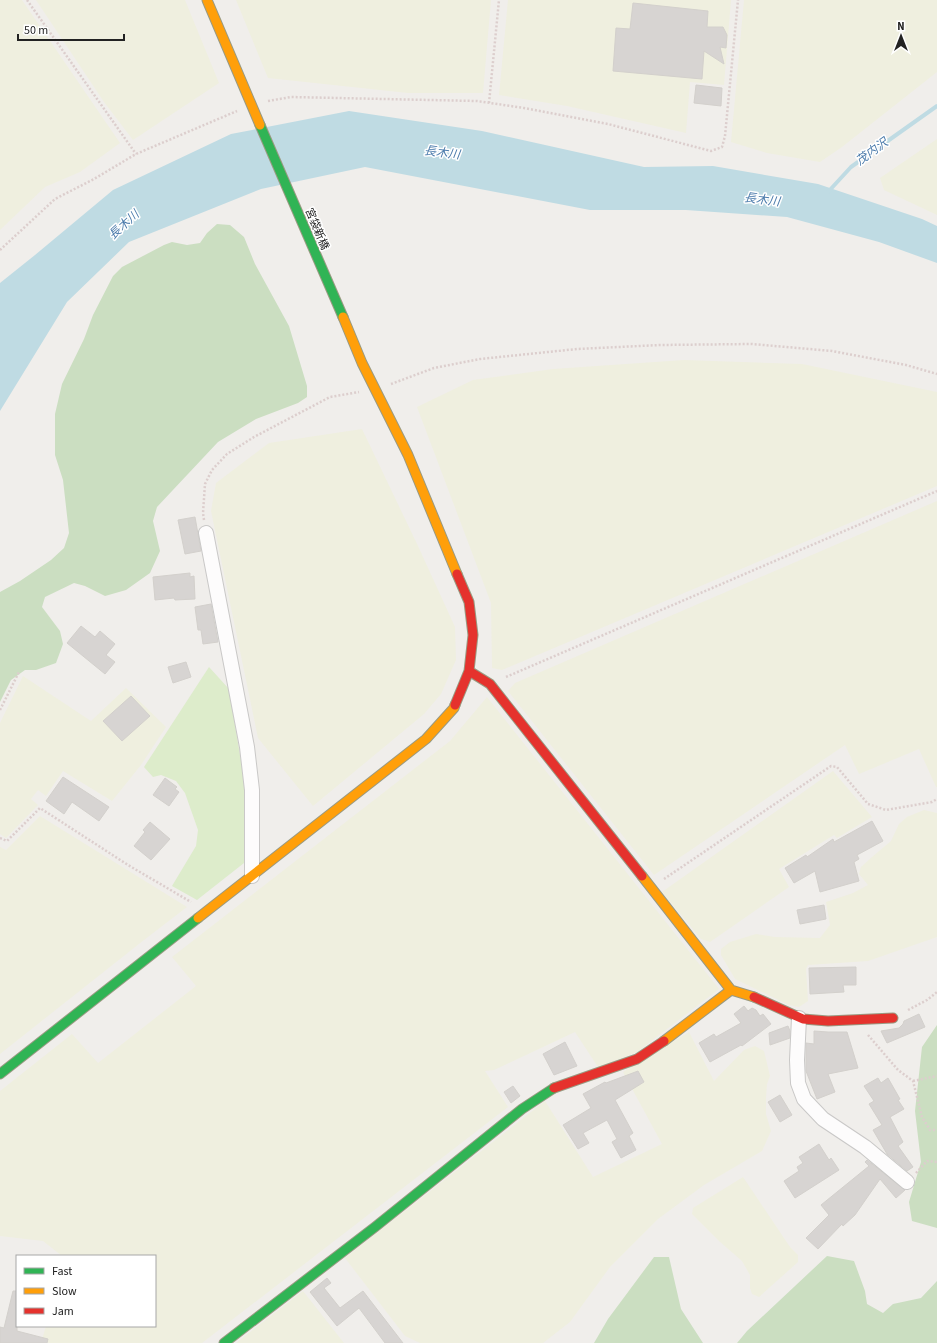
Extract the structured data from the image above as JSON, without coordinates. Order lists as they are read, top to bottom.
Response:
{
  "streets": {
    "street": ["宮袋新橋"]
  },
  "water": ["茂内沢", "長木川"],
  "legend": ["Fast", "Slow", "Jam"],
  "scale_bar": "50 m",
  "north": "top"
}
